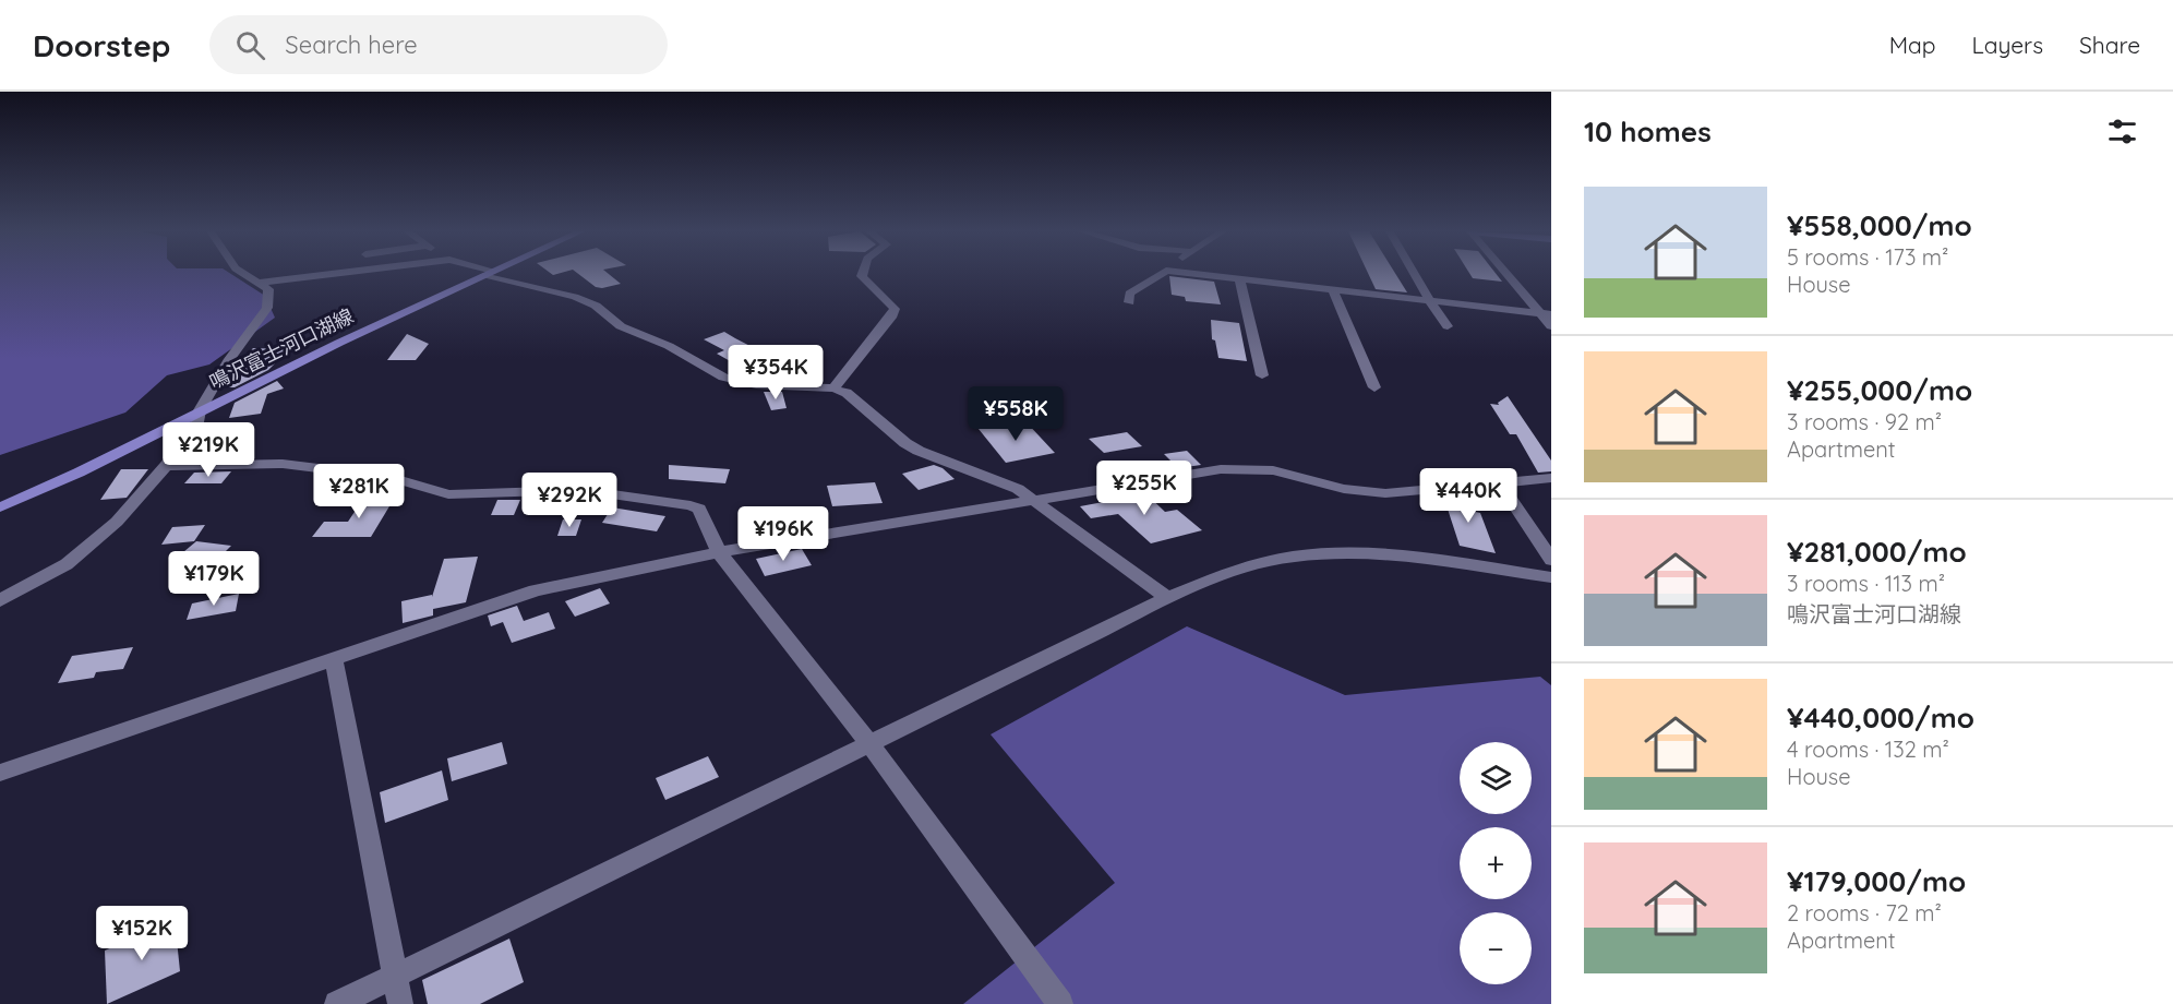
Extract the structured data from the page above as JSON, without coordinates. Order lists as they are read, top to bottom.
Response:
{
  "streets": {
    "main road": ["鳴沢富士河口湖線"]
  },
  "page": {
    "header": "Doorstep",
    "search": "Search here",
    "nav": ["Map", "Layers", "Share"],
    "heading": "10 homes",
    "list": [
      {
        "name": "¥558,000/mo",
        "note": "5 rooms · 173 m² · House"
      },
      {
        "name": "¥255,000/mo",
        "note": "3 rooms · 92 m² · Apartment"
      },
      {
        "name": "¥281,000/mo",
        "note": "3 rooms · 113 m² · 鳴沢富士河口湖線"
      },
      {
        "name": "¥440,000/mo",
        "note": "4 rooms · 132 m² · House"
      },
      {
        "name": "¥179,000/mo",
        "note": "2 rooms · 72 m² · Apartment"
      }
    ],
    "price": [
      "¥354K",
      "¥558K",
      "¥219K",
      "¥255K",
      "¥281K",
      "¥440K",
      "¥292K",
      "¥196K",
      "¥179K",
      "¥152K"
    ],
    "map_buttons": ["+", "−"]
  }
}
